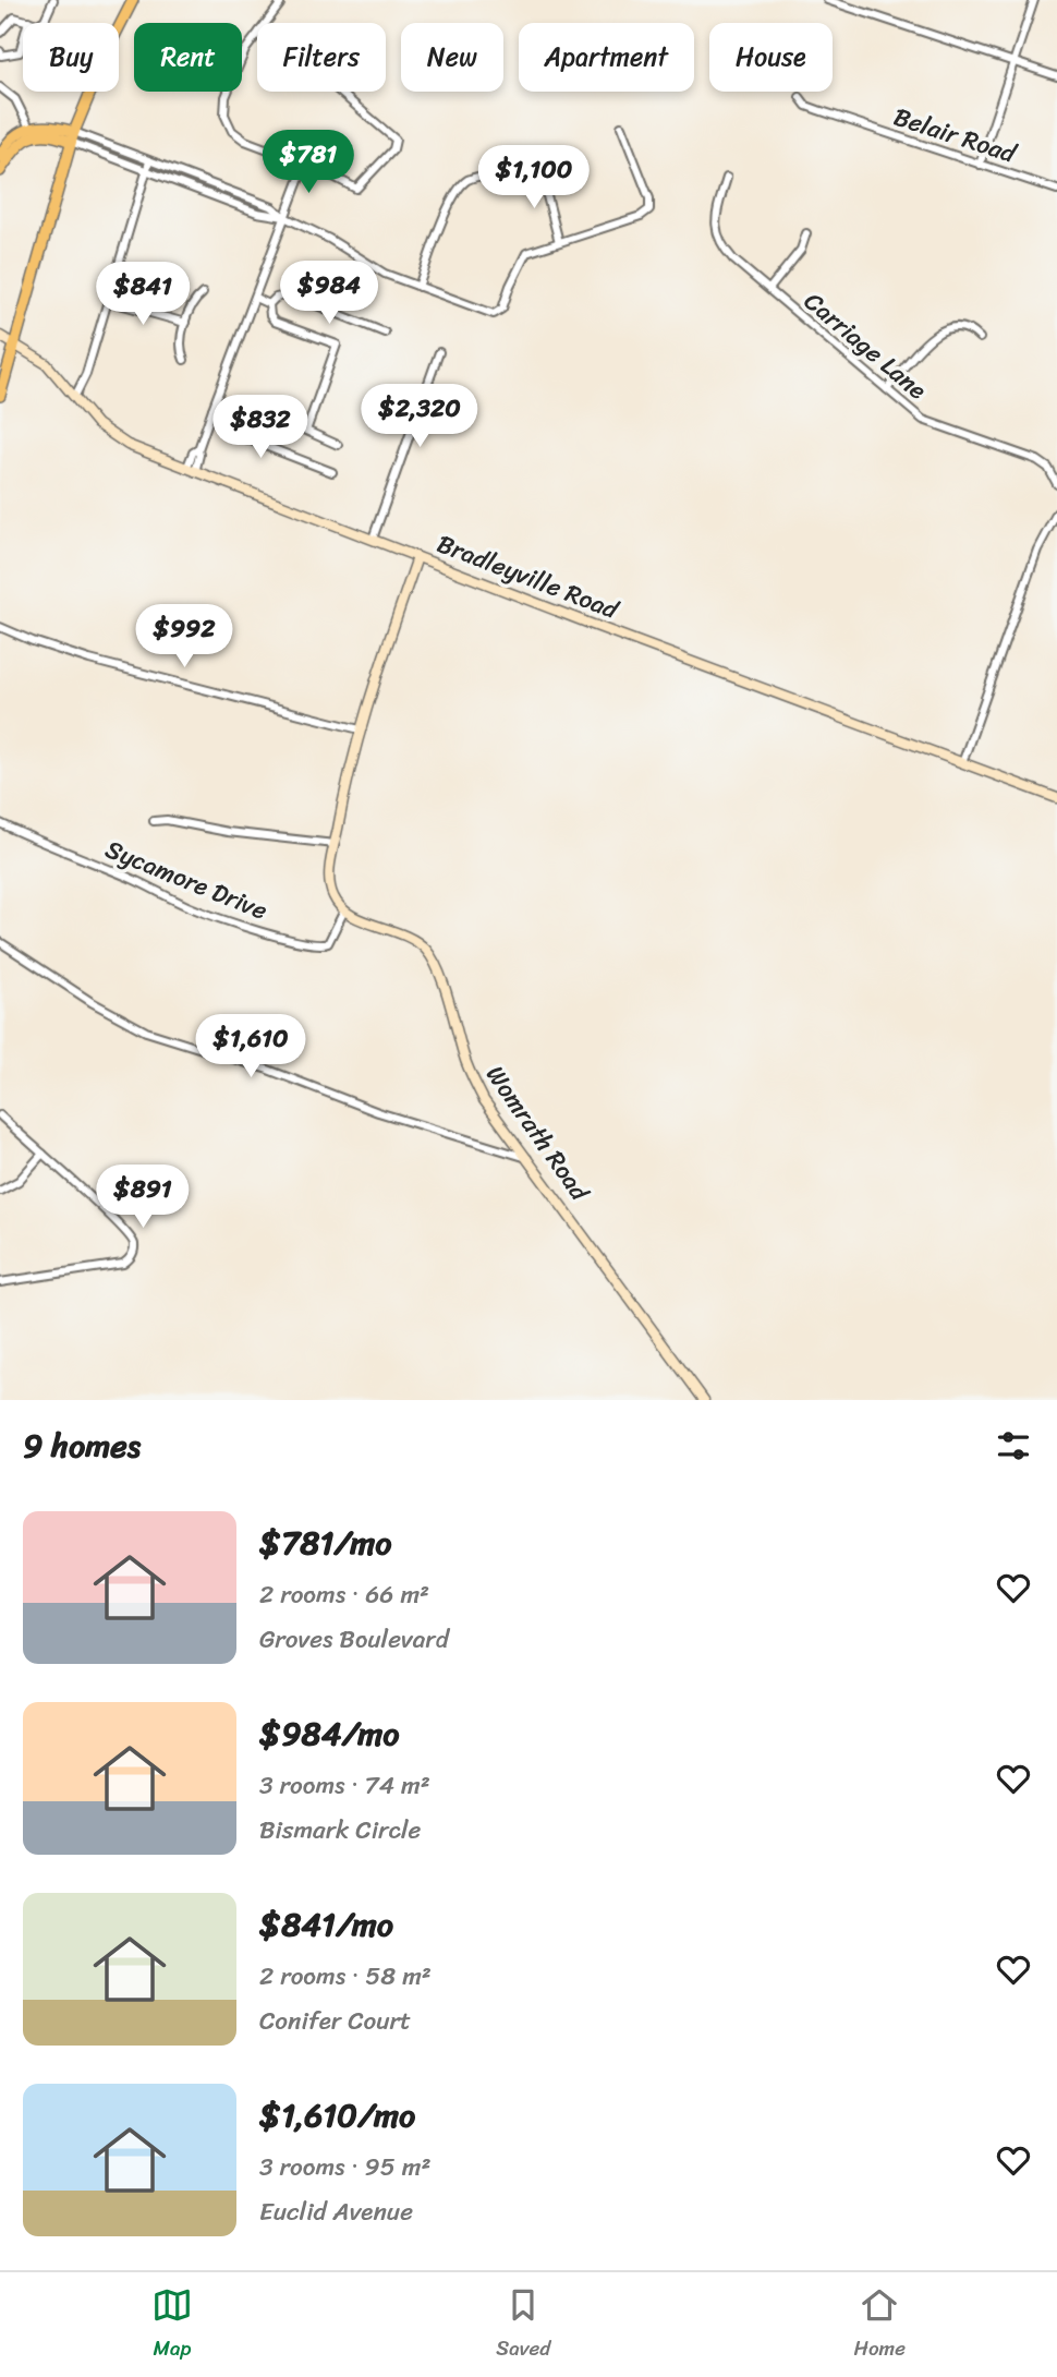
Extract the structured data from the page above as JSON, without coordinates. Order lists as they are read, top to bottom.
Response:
{
  "streets": {
    "street": [
      "Belair Road",
      "Carriage Lane",
      "Bradleyville Road",
      "Sycamore Drive",
      "Womrath Road"
    ]
  },
  "crossings": [
    ["Sycamore Drive", "Womrath Road"]
  ],
  "page": {
    "chip": [
      "Buy",
      "Rent",
      "Filters",
      "New",
      "Apartment",
      "House"
    ],
    "price": [
      "$781",
      "$1,100",
      "$984",
      "$841",
      "$2,320",
      "$832",
      "$992",
      "$1,610",
      "$891"
    ],
    "heading": "9 homes",
    "list": [
      {
        "name": "$781/mo",
        "note": "2 rooms · 66 m² · Groves Boulevard"
      },
      {
        "name": "$984/mo",
        "note": "3 rooms · 74 m² · Bismark Circle"
      },
      {
        "name": "$841/mo",
        "note": "2 rooms · 58 m² · Conifer Court"
      },
      {
        "name": "$1,610/mo",
        "note": "3 rooms · 95 m² · Euclid Avenue"
      }
    ],
    "tabs": ["Map", "Saved", "Home"]
  }
}
